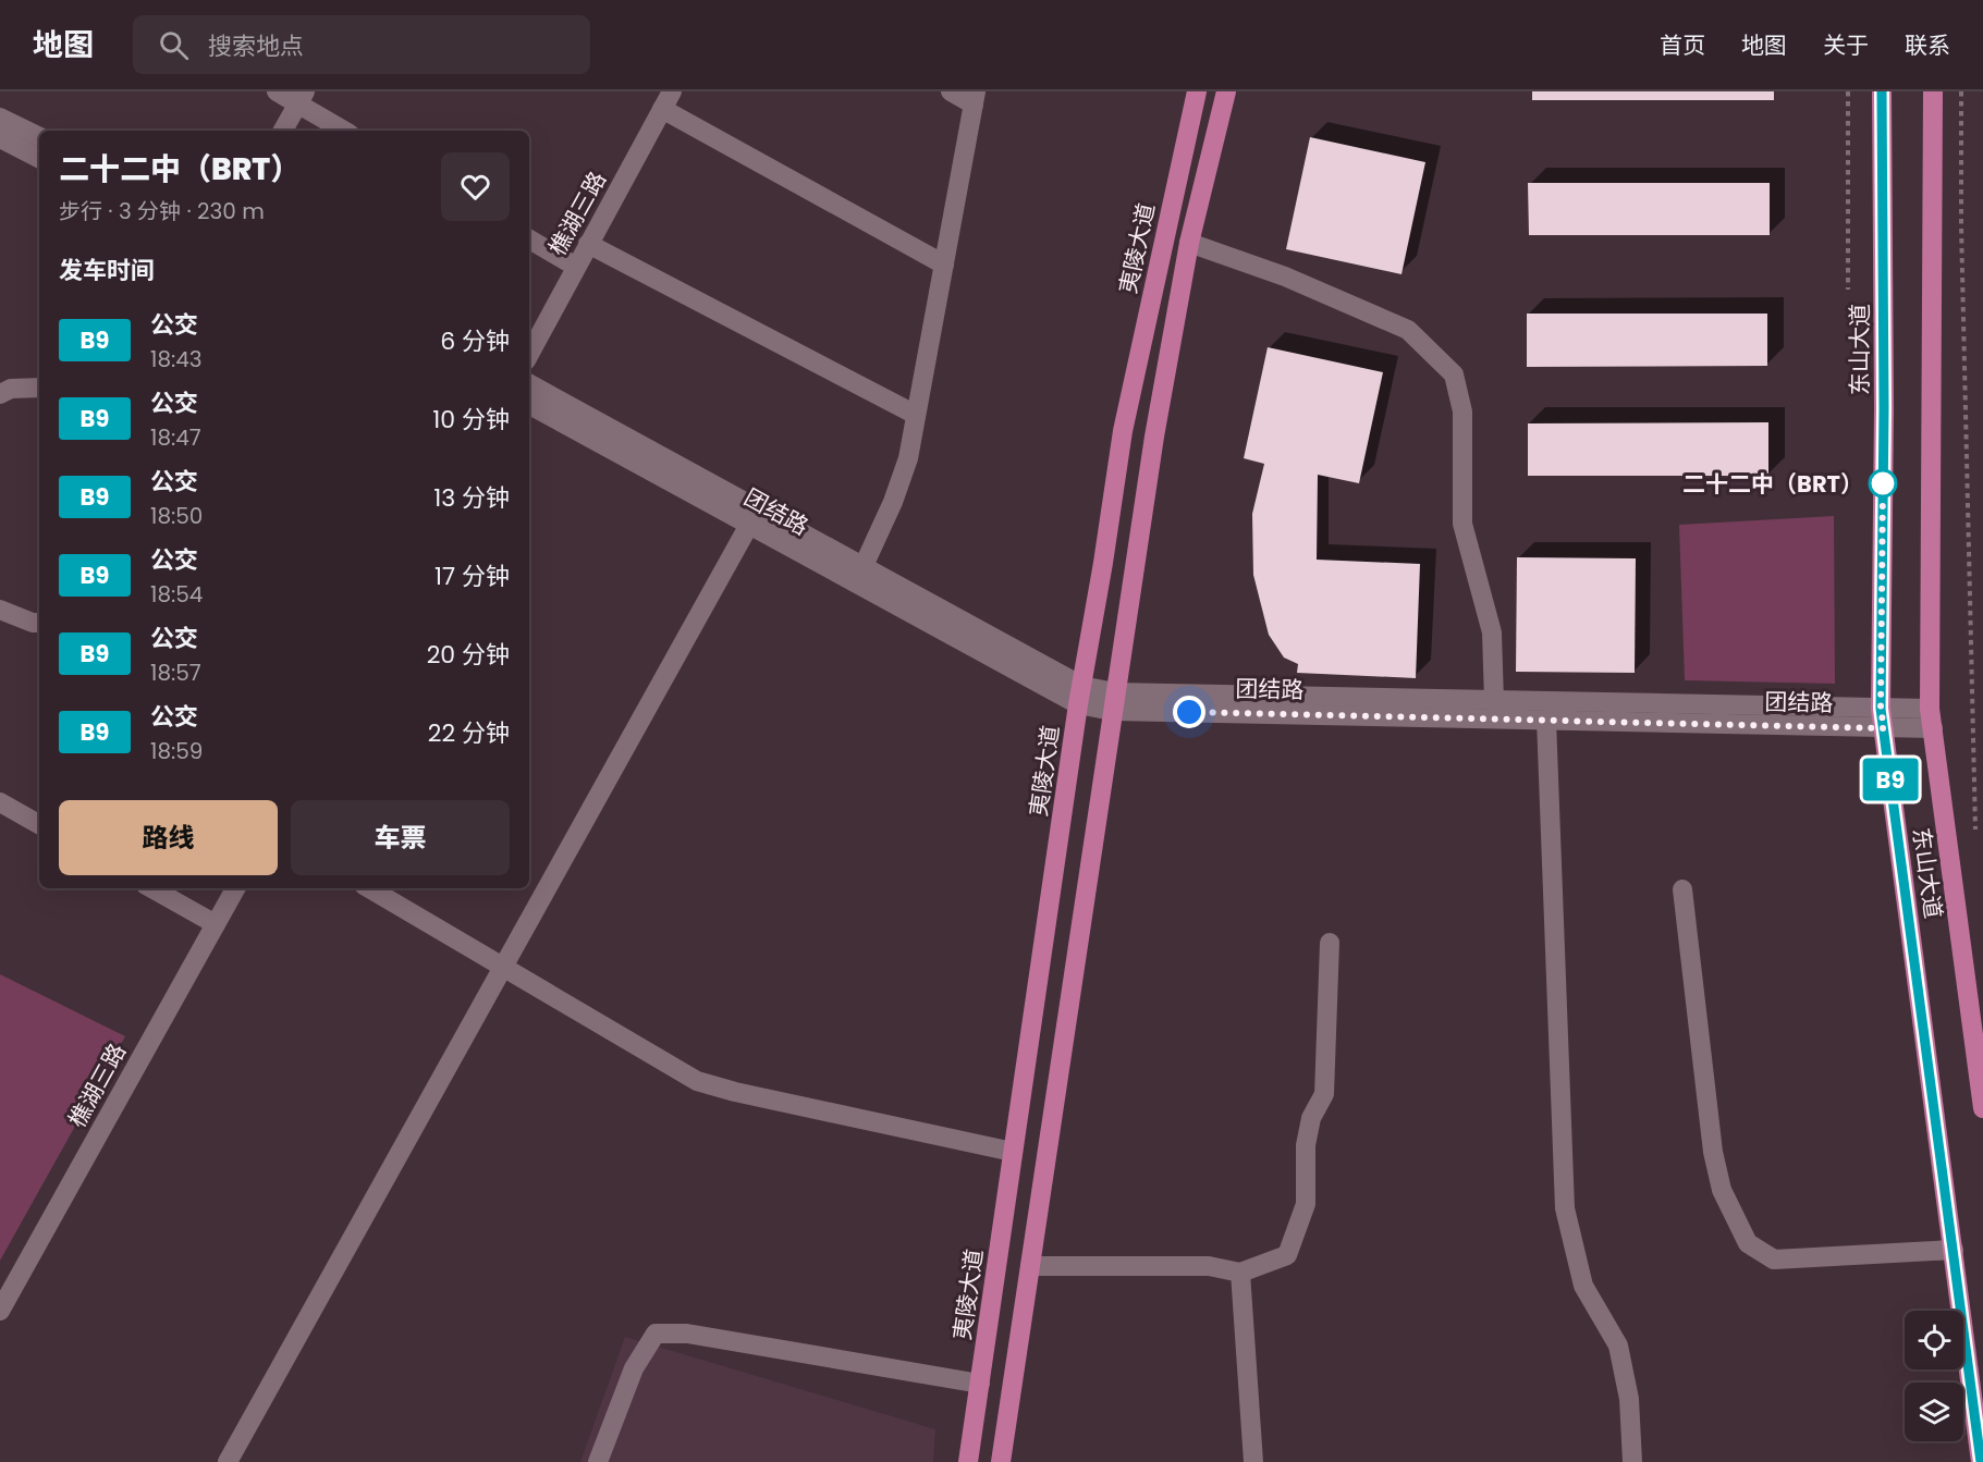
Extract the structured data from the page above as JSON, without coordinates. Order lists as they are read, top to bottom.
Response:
{
  "streets": {
    "main road": ["夷陵大道", "东山大道"],
    "street": ["樵湖三路", "团结路"]
  },
  "crossings": [
    ["夷陵大道", "团结路"],
    ["东山大道", "团结路"]
  ],
  "places": ["二十二中（BRT）"],
  "lines": ["bus line B9"],
  "page": {
    "header": "地图",
    "search": "搜索地点",
    "nav": [
      "首页",
      "地图",
      "关于",
      "联系"
    ],
    "on_map": "B9",
    "heading": [
      ["二十二中（BRT）", "步行 · 3 分钟 · 230 m"],
      "发车时间"
    ],
    "list": [
      {
        "mark": "B9",
        "name": "公交",
        "note": "18:43",
        "value": "6 分钟"
      },
      {
        "mark": "B9",
        "name": "公交",
        "note": "18:47",
        "value": "10 分钟"
      },
      {
        "mark": "B9",
        "name": "公交",
        "note": "18:50",
        "value": "13 分钟"
      },
      {
        "mark": "B9",
        "name": "公交",
        "note": "18:54",
        "value": "17 分钟"
      },
      {
        "mark": "B9",
        "name": "公交",
        "note": "18:57",
        "value": "20 分钟"
      },
      {
        "mark": "B9",
        "name": "公交",
        "note": "18:59",
        "value": "22 分钟"
      }
    ],
    "buttons": ["路线", "车票"]
  }
}
